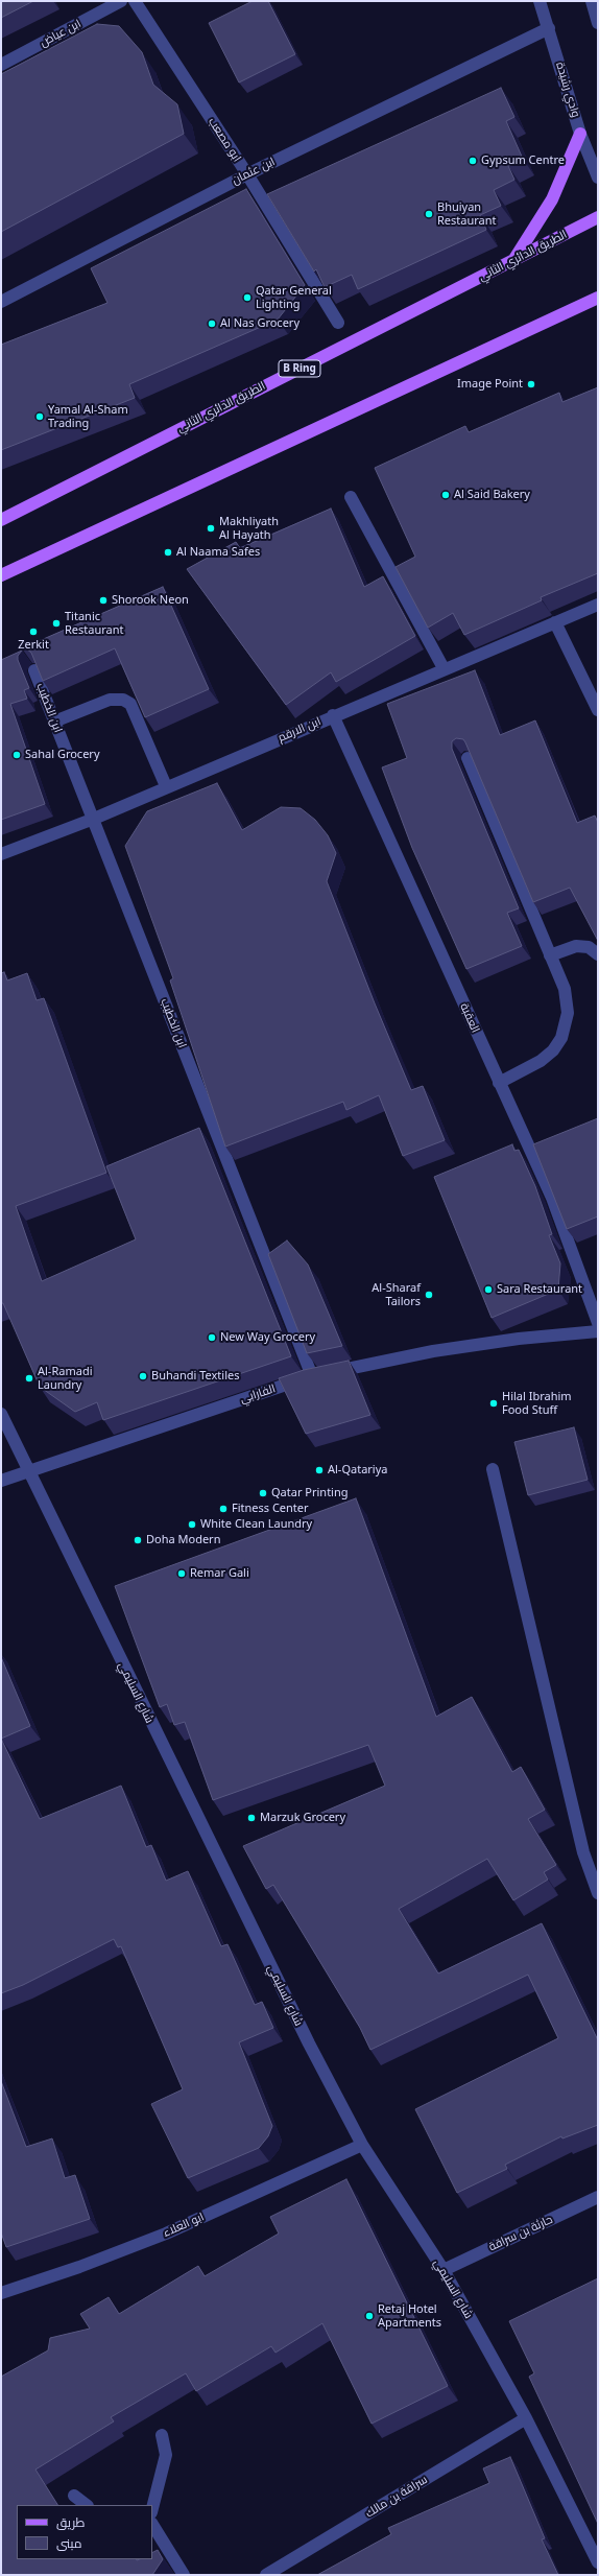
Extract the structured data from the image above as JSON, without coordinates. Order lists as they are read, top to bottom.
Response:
{
  "streets": {
    "main road": ["الطريق الدائري الثاني", "B Ring"],
    "street": [
      "ابن عياض",
      "وادي رشيدة",
      "ابو مصعب",
      "ابن عثمان",
      "ابن الخطيب",
      "ابن الارقم",
      "العقبة",
      "الفارابي",
      "شارع السليمي",
      "ابو العلاء",
      "حارثة بن سراقة",
      "سراقة بن مالك"
    ]
  },
  "crossings": [
    ["وادي رشيدة", "ابن عثمان"],
    ["ابو مصعب", "ابن عثمان"],
    ["ابن الخطيب", "ابن الارقم"],
    ["ابن الخطيب", "الفارابي"],
    ["ابن الارقم", "العقبة"],
    ["الفارابي", "شارع السليمي"],
    ["شارع السليمي", "ابو العلاء"],
    ["شارع السليمي", "حارثة بن سراقة"],
    ["شارع السليمي", "سراقة بن مالك"]
  ],
  "places": [
    "Gypsum Centre",
    "Bhuiyan Restaurant",
    "Qatar General Lighting",
    "Al Nas Grocery",
    "Image Point",
    "Yamal Al-Sham Trading",
    "Al Said Bakery",
    "Makhliyath Al Hayath",
    "Al Naama Safes",
    "Shorook Neon",
    "Titanic Restaurant",
    "Zerkit",
    "Sahal Grocery",
    "Sara Restaurant",
    "Al-Sharaf Tailors",
    "New Way Grocery",
    "Buhandi Textiles",
    "Al-Ramadi Laundry",
    "Hilal Ibrahim Food Stuff",
    "Al-Qatariya",
    "Qatar Printing",
    "Fitness Center",
    "White Clean Laundry",
    "Doha Modern",
    "Remar Gali",
    "Marzuk Grocery",
    "Retaj Hotel Apartments"
  ],
  "legend": ["طريق", "مبنى"]
}
